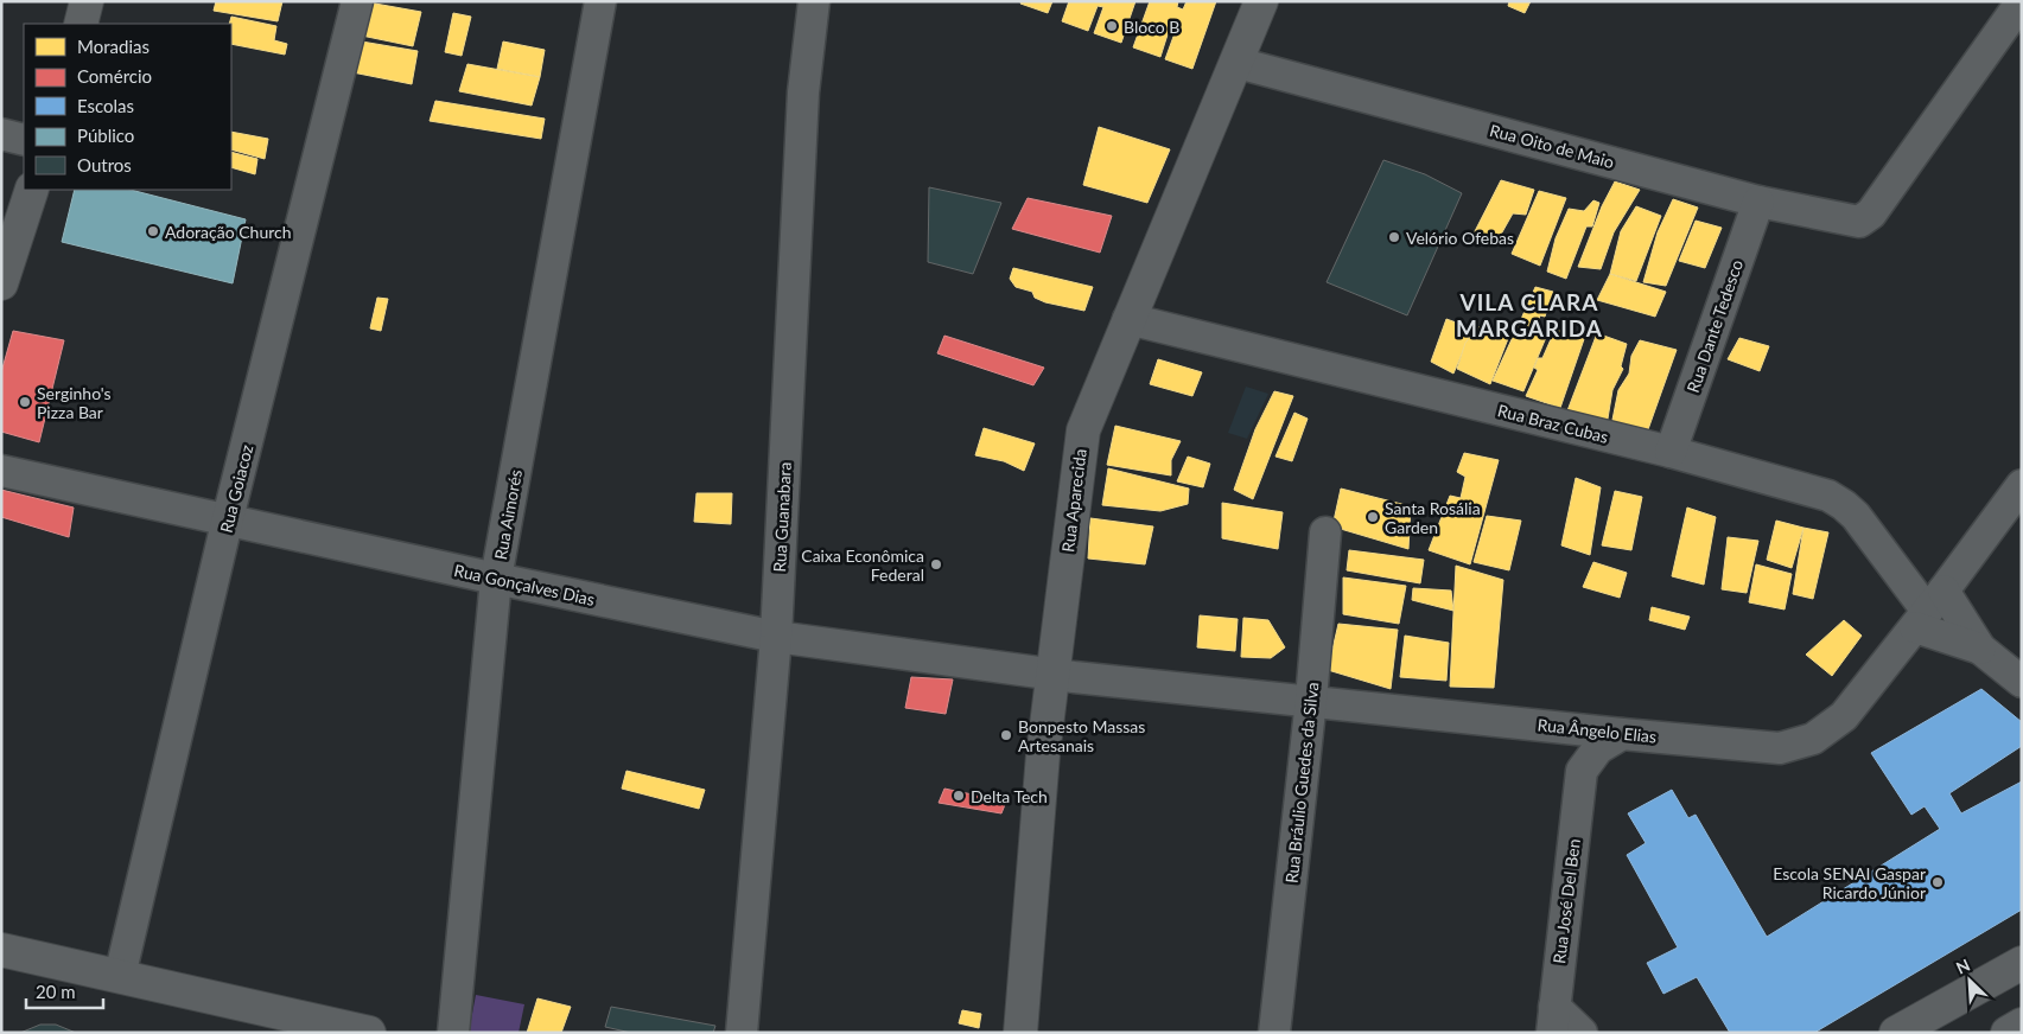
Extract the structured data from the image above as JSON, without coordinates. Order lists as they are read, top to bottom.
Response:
{
  "streets": {
    "street": [
      "Rua Oito de Maio",
      "Rua Dante Tedesco",
      "Rua Braz Cubas",
      "Rua Goiacoz",
      "Rua Aparecida",
      "Rua Aimorés",
      "Rua Guanabara",
      "Rua Gonçalves Dias",
      "Rua Ângelo Elias",
      "Rua Bráulio Guedes da Silva",
      "Rua José Del Ben"
    ]
  },
  "crossings": [
    ["Rua Oito de Maio", "Rua Dante Tedesco"],
    ["Rua Oito de Maio", "Rua Aparecida"],
    ["Rua Dante Tedesco", "Rua Braz Cubas"],
    ["Rua Braz Cubas", "Rua Aparecida"],
    ["Rua Braz Cubas", "Rua Ângelo Elias"],
    ["Rua Goiacoz", "Rua Gonçalves Dias"],
    ["Rua Aparecida", "Rua Gonçalves Dias"],
    ["Rua Aparecida", "Rua Ângelo Elias"],
    ["Rua Aimorés", "Rua Gonçalves Dias"],
    ["Rua Guanabara", "Rua Gonçalves Dias"],
    ["Rua Gonçalves Dias", "Rua Ângelo Elias"],
    ["Rua Ângelo Elias", "Rua Bráulio Guedes da Silva"]
  ],
  "districts": ["VILA CLARA MARGARIDA"],
  "places": [
    "Bloco B",
    "Adoração Church",
    "Velório Ofebas",
    "Serginho's Pizza Bar",
    "Santa Rosália Garden",
    "Caixa Econômica Federal",
    "Bonpesto Massas Artesanais",
    "Delta Tech",
    "Escola SENAI Gaspar Ricardo Júnior"
  ],
  "legend": [
    "Moradias",
    "Comércio",
    "Escolas",
    "Público",
    "Outros"
  ],
  "scale_bar": "20 m",
  "north": "top left"
}
